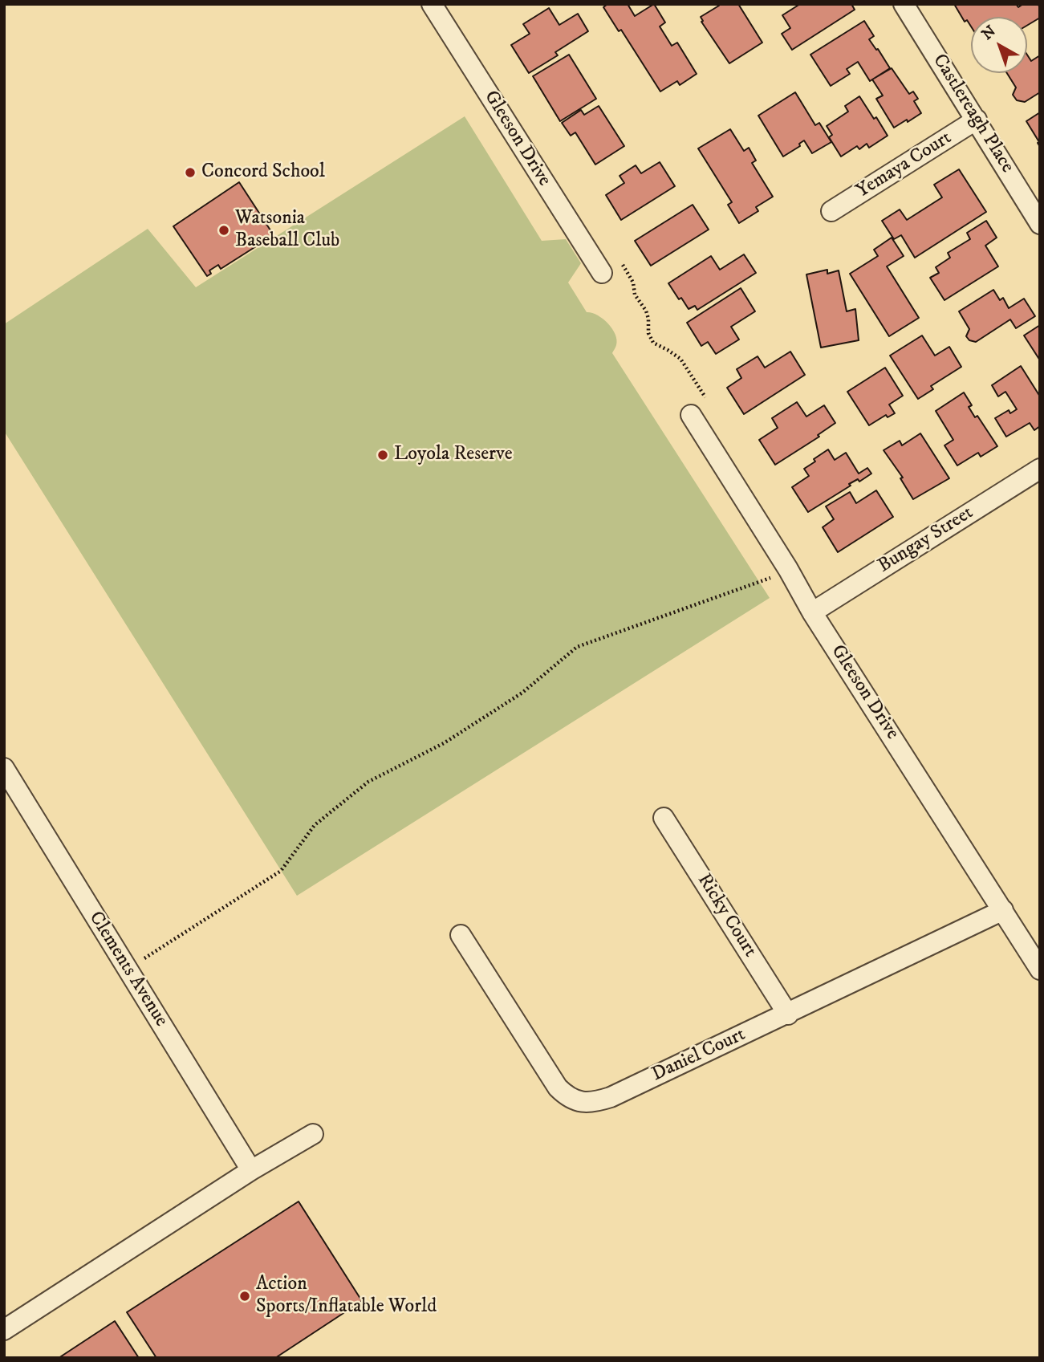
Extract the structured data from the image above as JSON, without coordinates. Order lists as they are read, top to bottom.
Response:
{
  "streets": {
    "street": [
      "Castlereagh Place",
      "Gleeson Drive",
      "Yemaya Court",
      "Bungay Street",
      "Ricky Court",
      "Clements Avenue",
      "Daniel Court"
    ]
  },
  "crossings": [
    ["Castlereagh Place", "Yemaya Court"],
    ["Gleeson Drive", "Bungay Street"],
    ["Gleeson Drive", "Daniel Court"],
    ["Ricky Court", "Daniel Court"]
  ],
  "places": [
    "Concord School",
    "Watsonia Baseball Club",
    "Loyola Reserve",
    "Action Sports/Inflatable World"
  ],
  "north": "top left"
}
